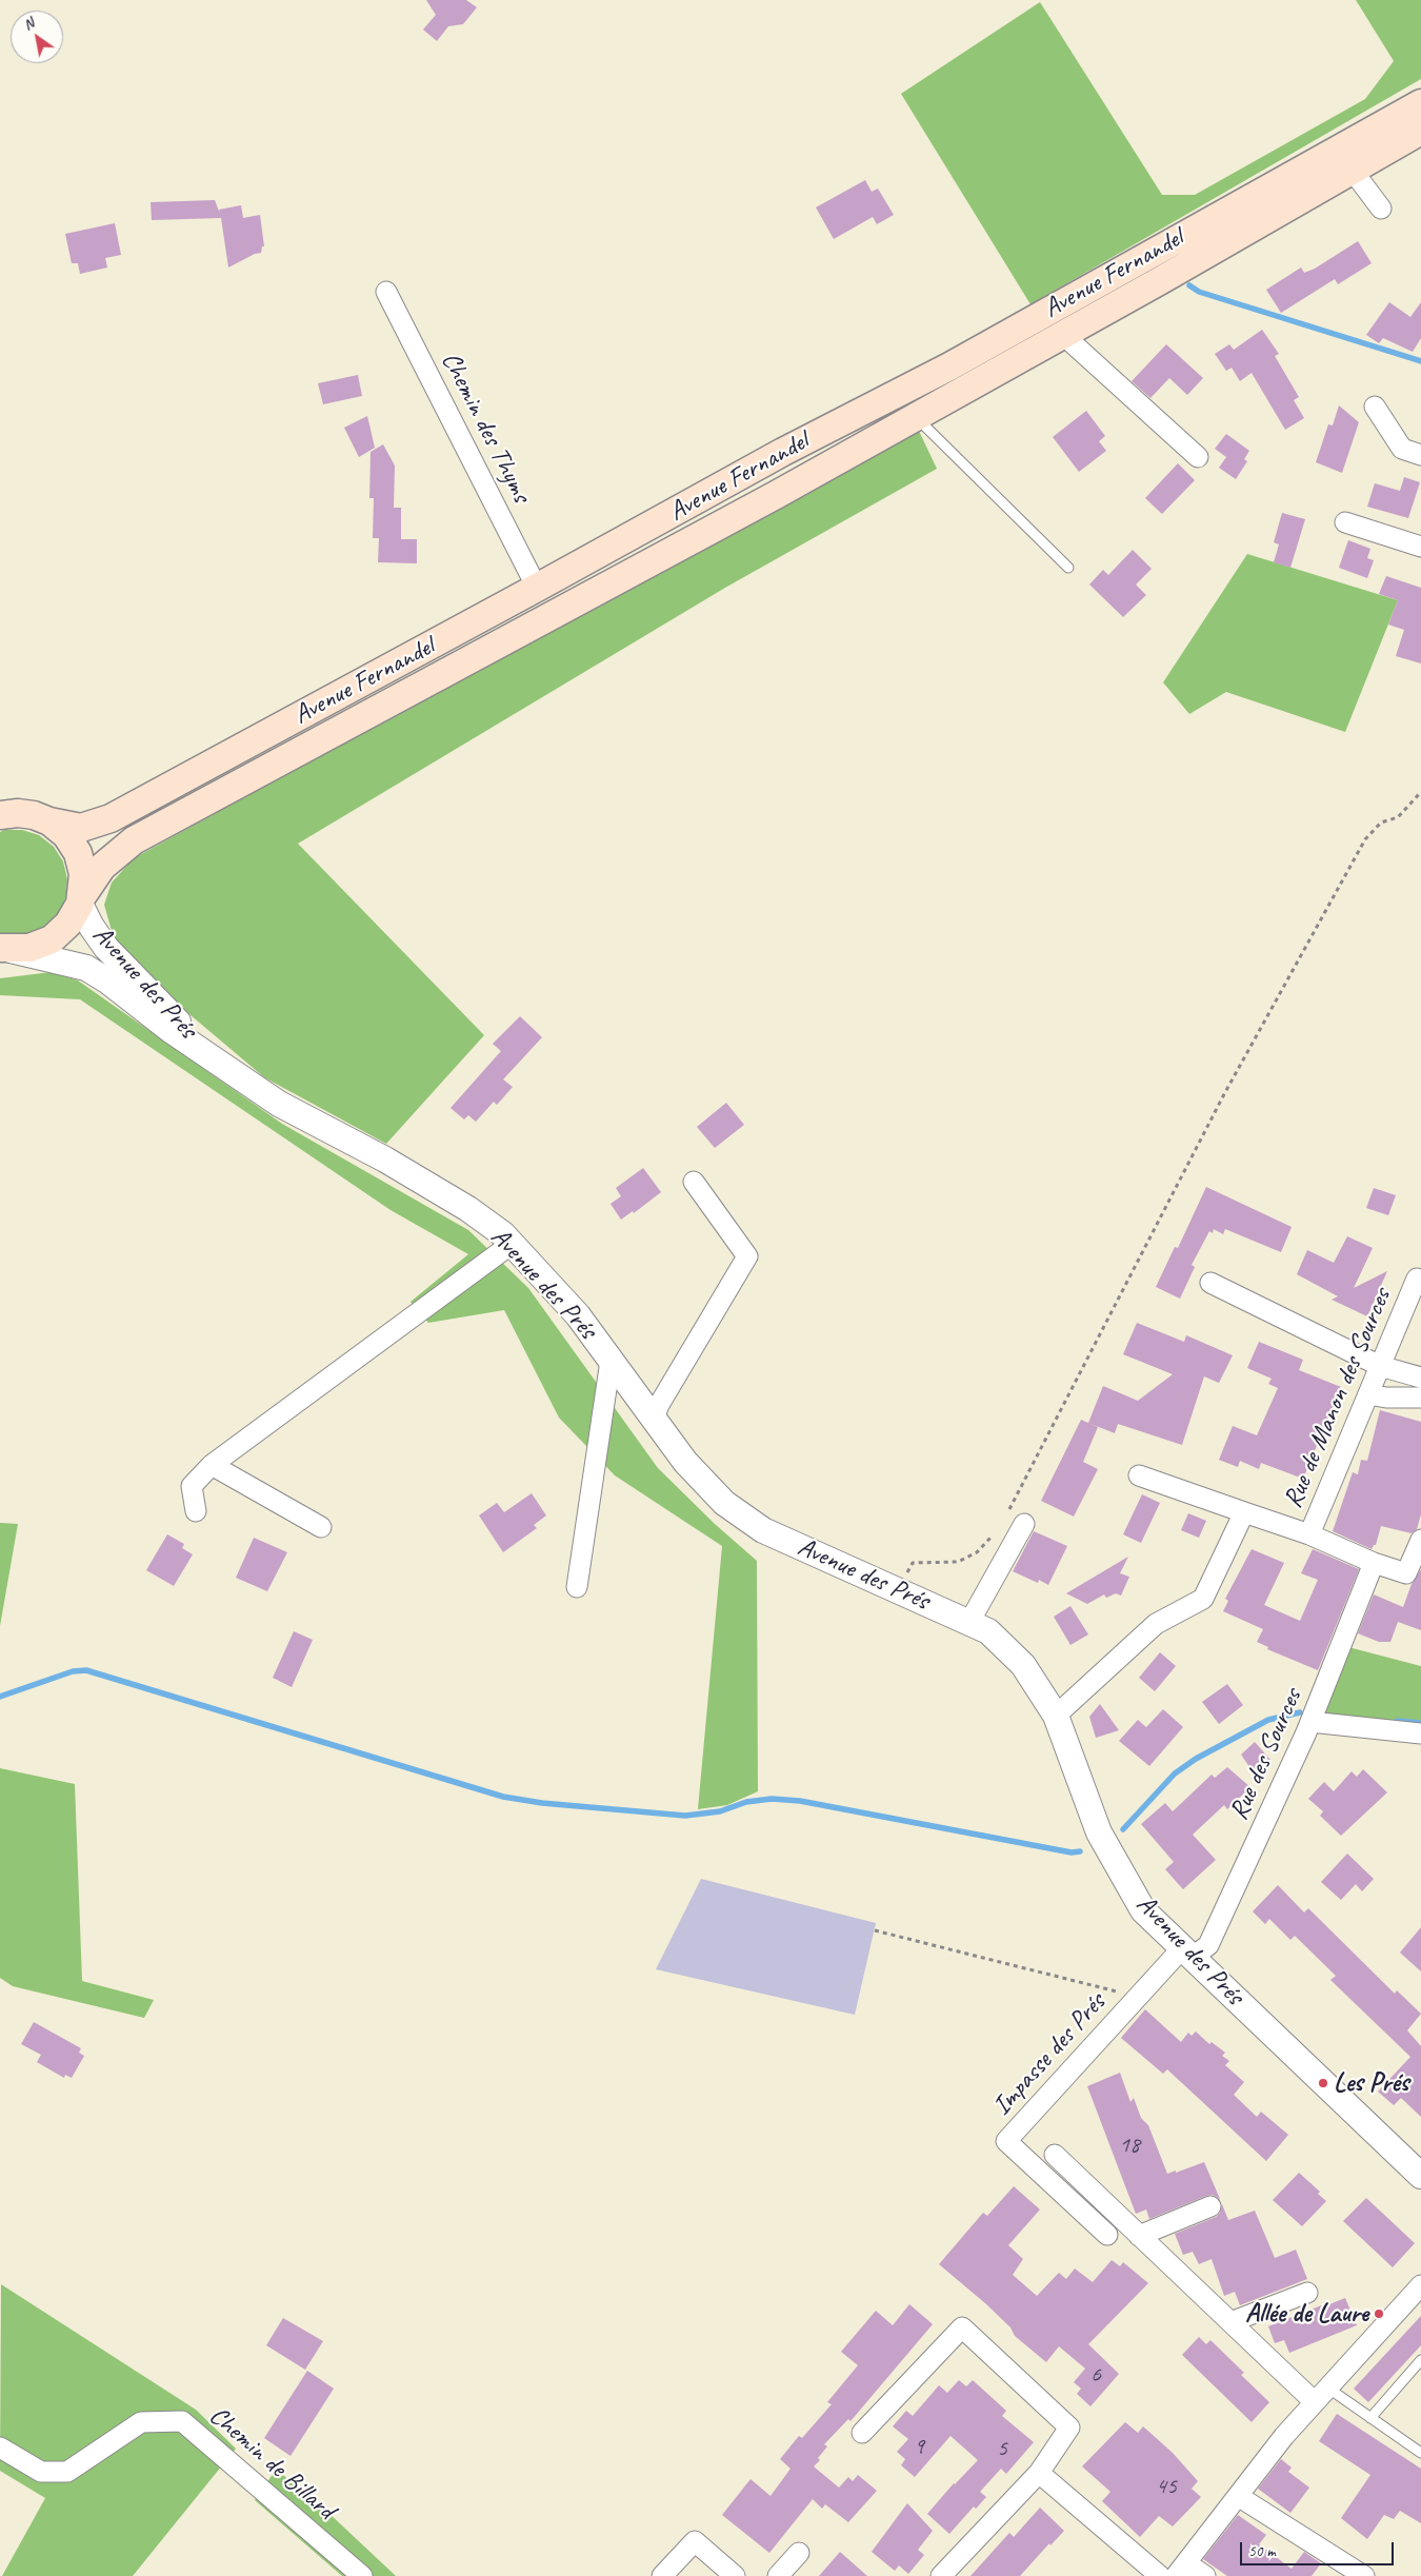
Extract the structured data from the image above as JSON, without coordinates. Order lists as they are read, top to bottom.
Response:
{
  "streets": {
    "main road": ["Avenue Fernandel"],
    "street": [
      "Chemin des Thyms",
      "Avenue des Prés",
      "Rue de Manon des Sources",
      "Rue des Sources",
      "Impasse des Prés",
      "Chemin de Billard"
    ]
  },
  "crossings": [
    ["Avenue Fernandel", "Chemin des Thyms"],
    ["Avenue Fernandel", "Avenue des Prés"],
    ["Avenue des Prés", "Rue de Manon des Sources"],
    ["Avenue des Prés", "Rue des Sources"],
    ["Avenue des Prés", "Impasse des Prés"],
    ["Rue des Sources", "Impasse des Prés"]
  ],
  "places": ["Les Prés", "Allée de Laure"],
  "house_numbers": [
    "18",
    "6",
    "9",
    "5",
    "45"
  ],
  "scale_bar": "50 m",
  "north": "top left"
}
